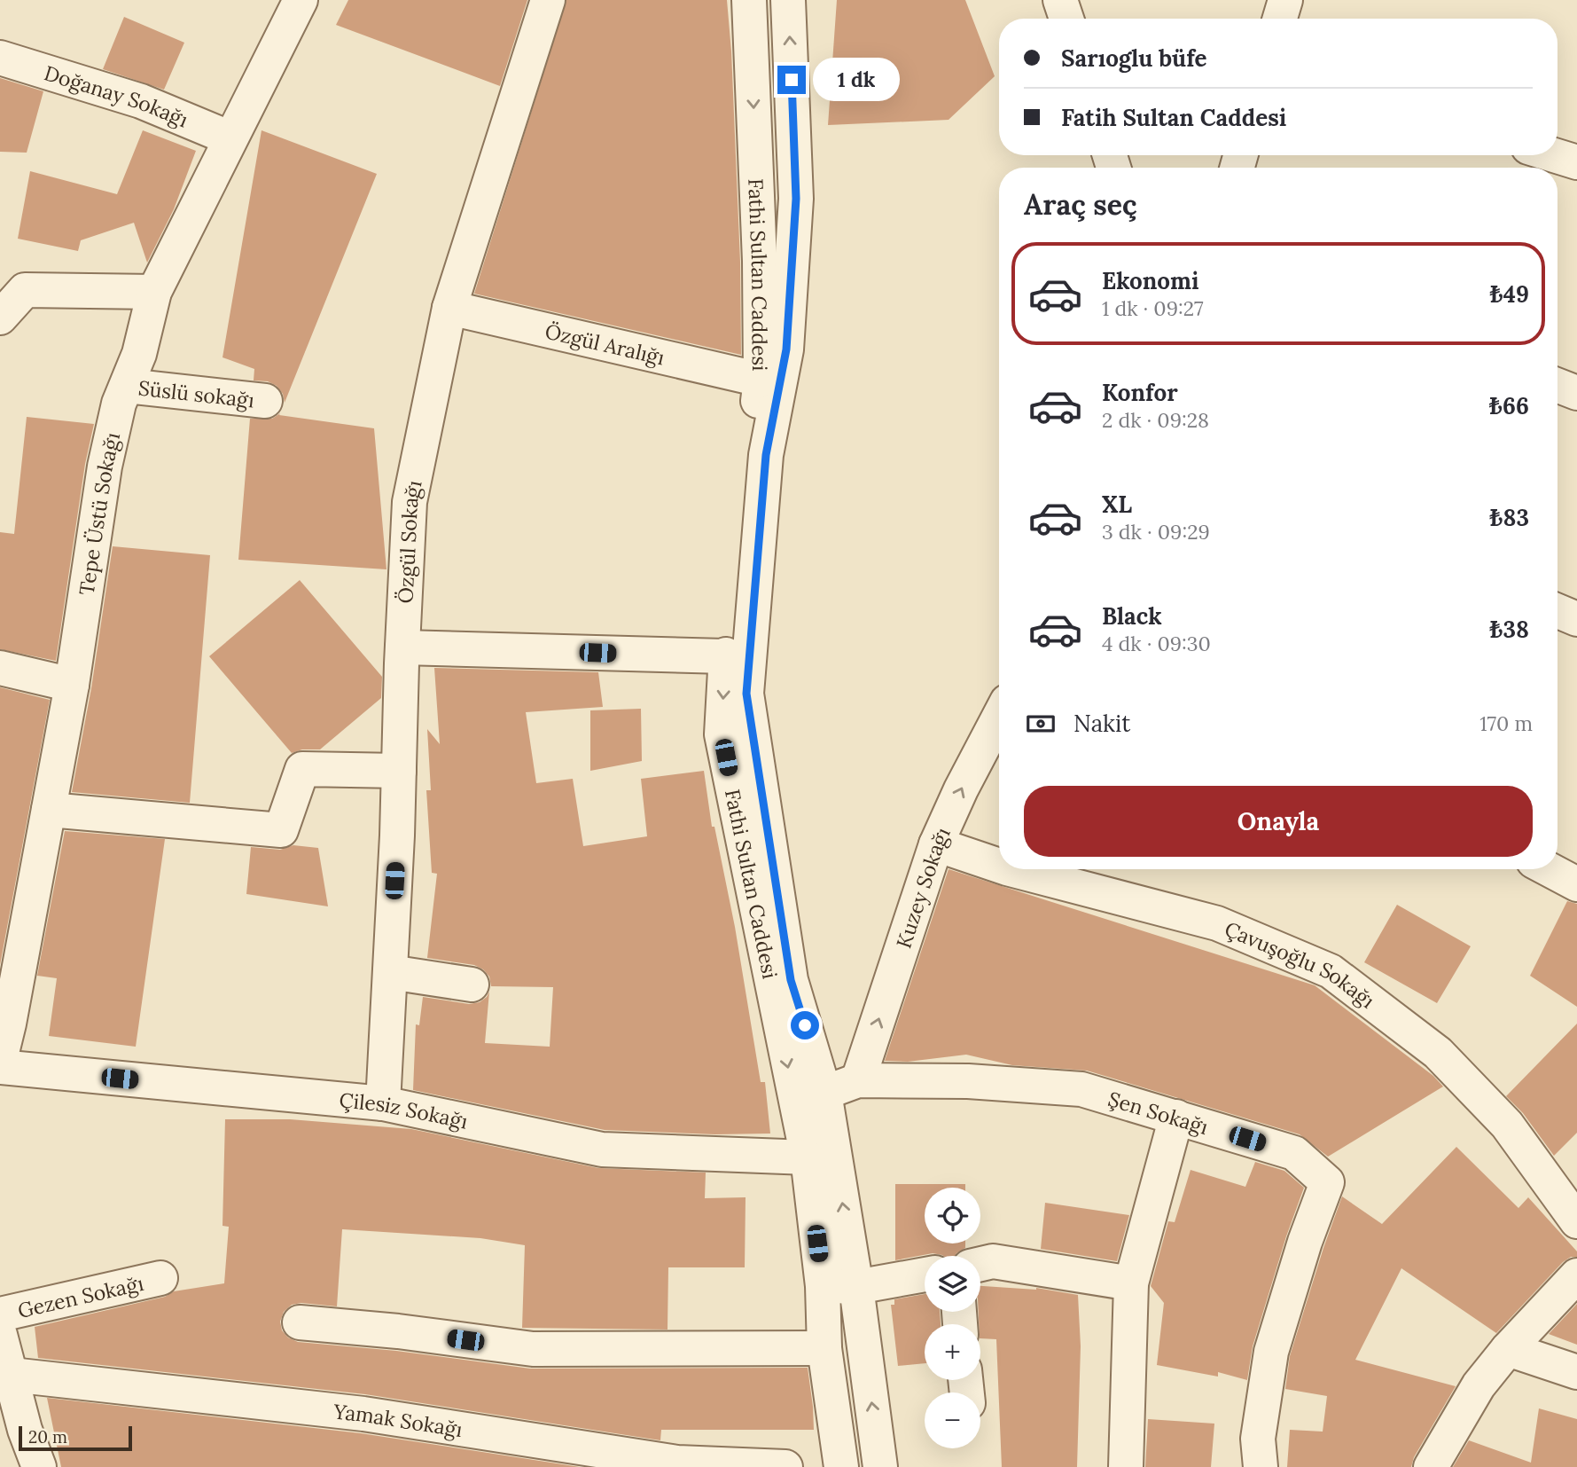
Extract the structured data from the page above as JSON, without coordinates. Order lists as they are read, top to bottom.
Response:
{
  "streets": {
    "street": [
      "Doğanay Sokağı",
      "Fathi Sultan Caddesi",
      "Özgül Aralığı",
      "Süslü sokağı",
      "Tepe Üstü Sokağı",
      "Özgül Sokağı",
      "Kuzey Sokağı",
      "Çavuşoğlu Sokağı",
      "Çilesiz Sokağı",
      "Şen Sokağı",
      "Gezen Sokağı",
      "Yamak Sokağı"
    ]
  },
  "crossings": [
    ["Doğanay Sokağı", "Tepe Üstü Sokağı"],
    ["Fathi Sultan Caddesi", "Özgül Aralığı"],
    ["Fathi Sultan Caddesi", "Çilesiz Sokağı"],
    ["Fathi Sultan Caddesi", "Şen Sokağı"],
    ["Özgül Aralığı", "Özgül Sokağı"],
    ["Süslü sokağı", "Tepe Üstü Sokağı"],
    ["Özgül Sokağı", "Çilesiz Sokağı"],
    ["Kuzey Sokağı", "Çavuşoğlu Sokağı"],
    ["Kuzey Sokağı", "Şen Sokağı"]
  ],
  "scale_bar": "20 m",
  "page": {
    "banner": ["Sarıoglu büfe", "Fatih Sultan Caddesi"],
    "bubble": "1 dk",
    "heading": "Araç seç",
    "list": [
      {
        "name": "Ekonomi",
        "note": "1 dk · 09:27",
        "value": "₺49"
      },
      {
        "name": "Konfor",
        "note": "2 dk · 09:28",
        "value": "₺66"
      },
      {
        "name": "XL",
        "note": "3 dk · 09:29",
        "value": "₺83"
      },
      {
        "name": "Black",
        "note": "4 dk · 09:30",
        "value": "₺38"
      }
    ],
    "pay": ["Nakit", "170 m"],
    "buttons": "Onayla",
    "map_buttons": ["+", "−"],
    "scale": "20 m"
  }
}
